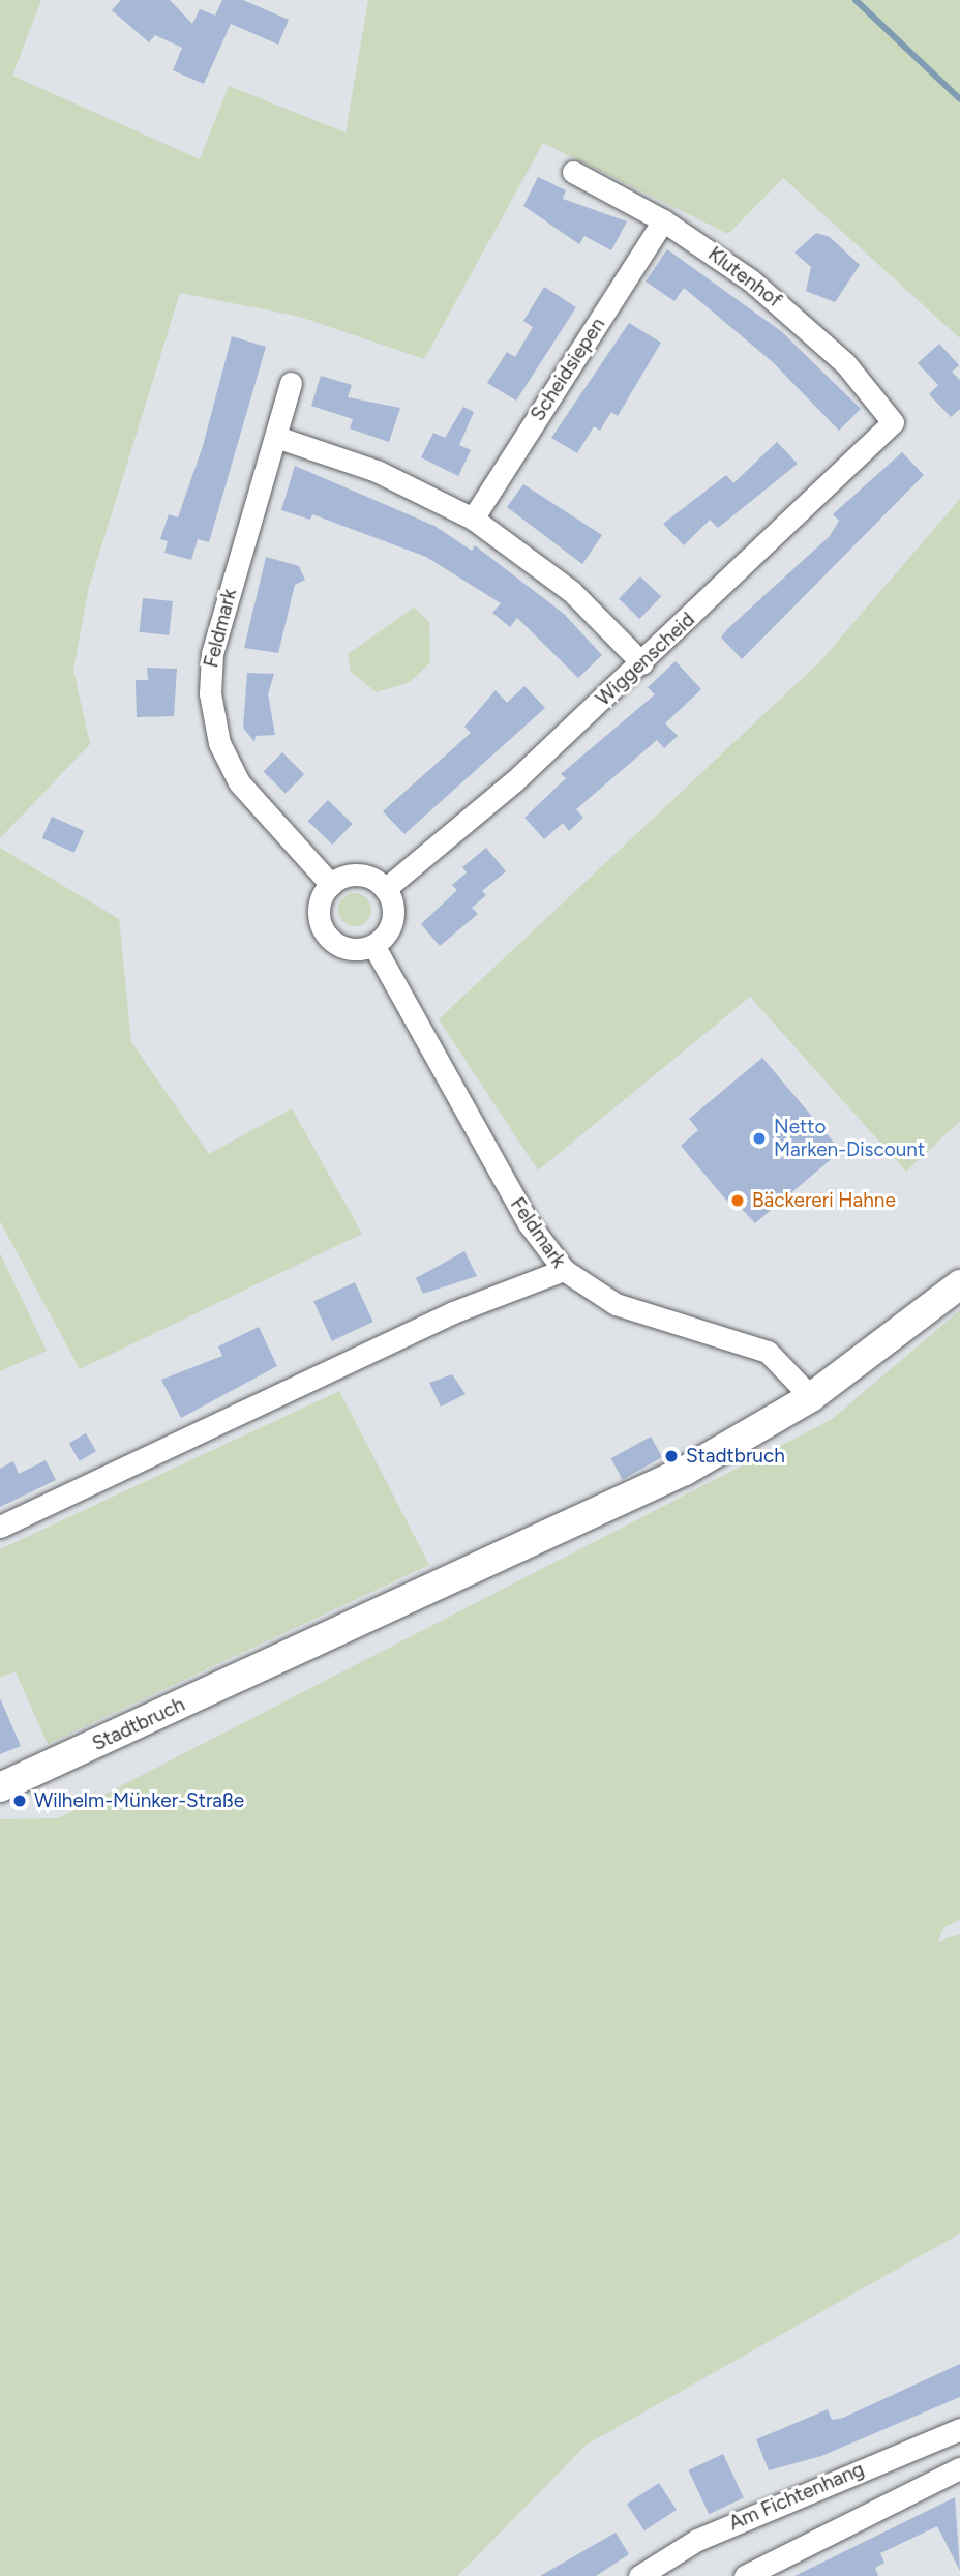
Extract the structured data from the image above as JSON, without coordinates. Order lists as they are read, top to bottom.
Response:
{
  "streets": {
    "street": [
      "Klutenhof",
      "Scheidsiepen",
      "Feldmark",
      "Wiggenscheid",
      "Stadtbruch",
      "Am Fichtenhang"
    ]
  },
  "crossings": [
    ["Klutenhof", "Scheidsiepen"],
    ["Klutenhof", "Wiggenscheid"],
    ["Feldmark", "Wiggenscheid"],
    ["Feldmark", "Stadtbruch"]
  ],
  "places": [
    "Netto Marken-Discount",
    "Bäckereri Hahne",
    "Stadtbruch",
    "Wilhelm-Münker-Straße"
  ]
}
